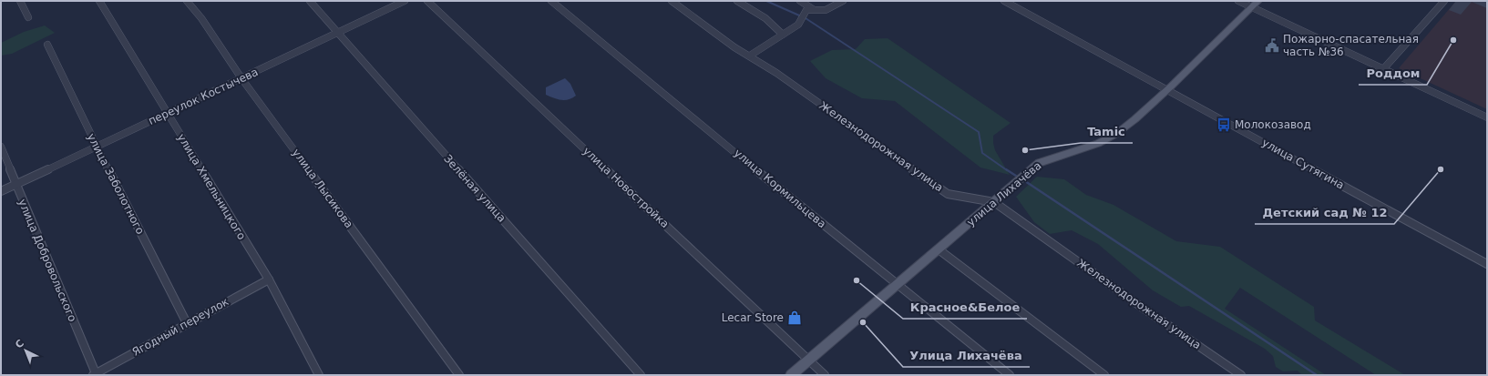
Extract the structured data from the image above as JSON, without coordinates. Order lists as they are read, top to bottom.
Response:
{
  "streets": {
    "main road": ["улица Лихачёва"],
    "street": [
      "переулок Костычева",
      "Железнодорожная улица",
      "улица Сутягина",
      "улица Заболотного",
      "улица Хмельницкого",
      "улица Новостройка",
      "улица Лысикова",
      "Зелёная улица",
      "улица Кормильцева",
      "улица Добровольского",
      "Ягодный переулок"
    ]
  },
  "crossings": [
    ["переулок Костычева", "улица Заболотного"],
    ["переулок Костычева", "улица Хмельницкого"],
    ["переулок Костычева", "улица Лысикова"],
    ["переулок Костычева", "Зелёная улица"],
    ["переулок Костычева", "улица Добровольского"],
    ["Железнодорожная улица", "улица Лихачёва"],
    ["улица Сутягина", "улица Лихачёва"],
    ["улица Заболотного", "Ягодный переулок"],
    ["улица Хмельницкого", "Ягодный переулок"],
    ["улица Новостройка", "улица Лихачёва"],
    ["улица Кормильцева", "улица Лихачёва"],
    ["улица Добровольского", "Ягодный переулок"]
  ],
  "places": {
    "other": [
      "Роддом",
      "Tamic",
      "Детский сад № 12",
      "Красное&Белое",
      "Улица Лихачёва"
    ],
    "public building": ["Пожарно-спасательная часть №36"],
    "bus stop": ["Молокозавод"],
    "shop": ["Lecar Store"]
  },
  "north": "top left"
}
